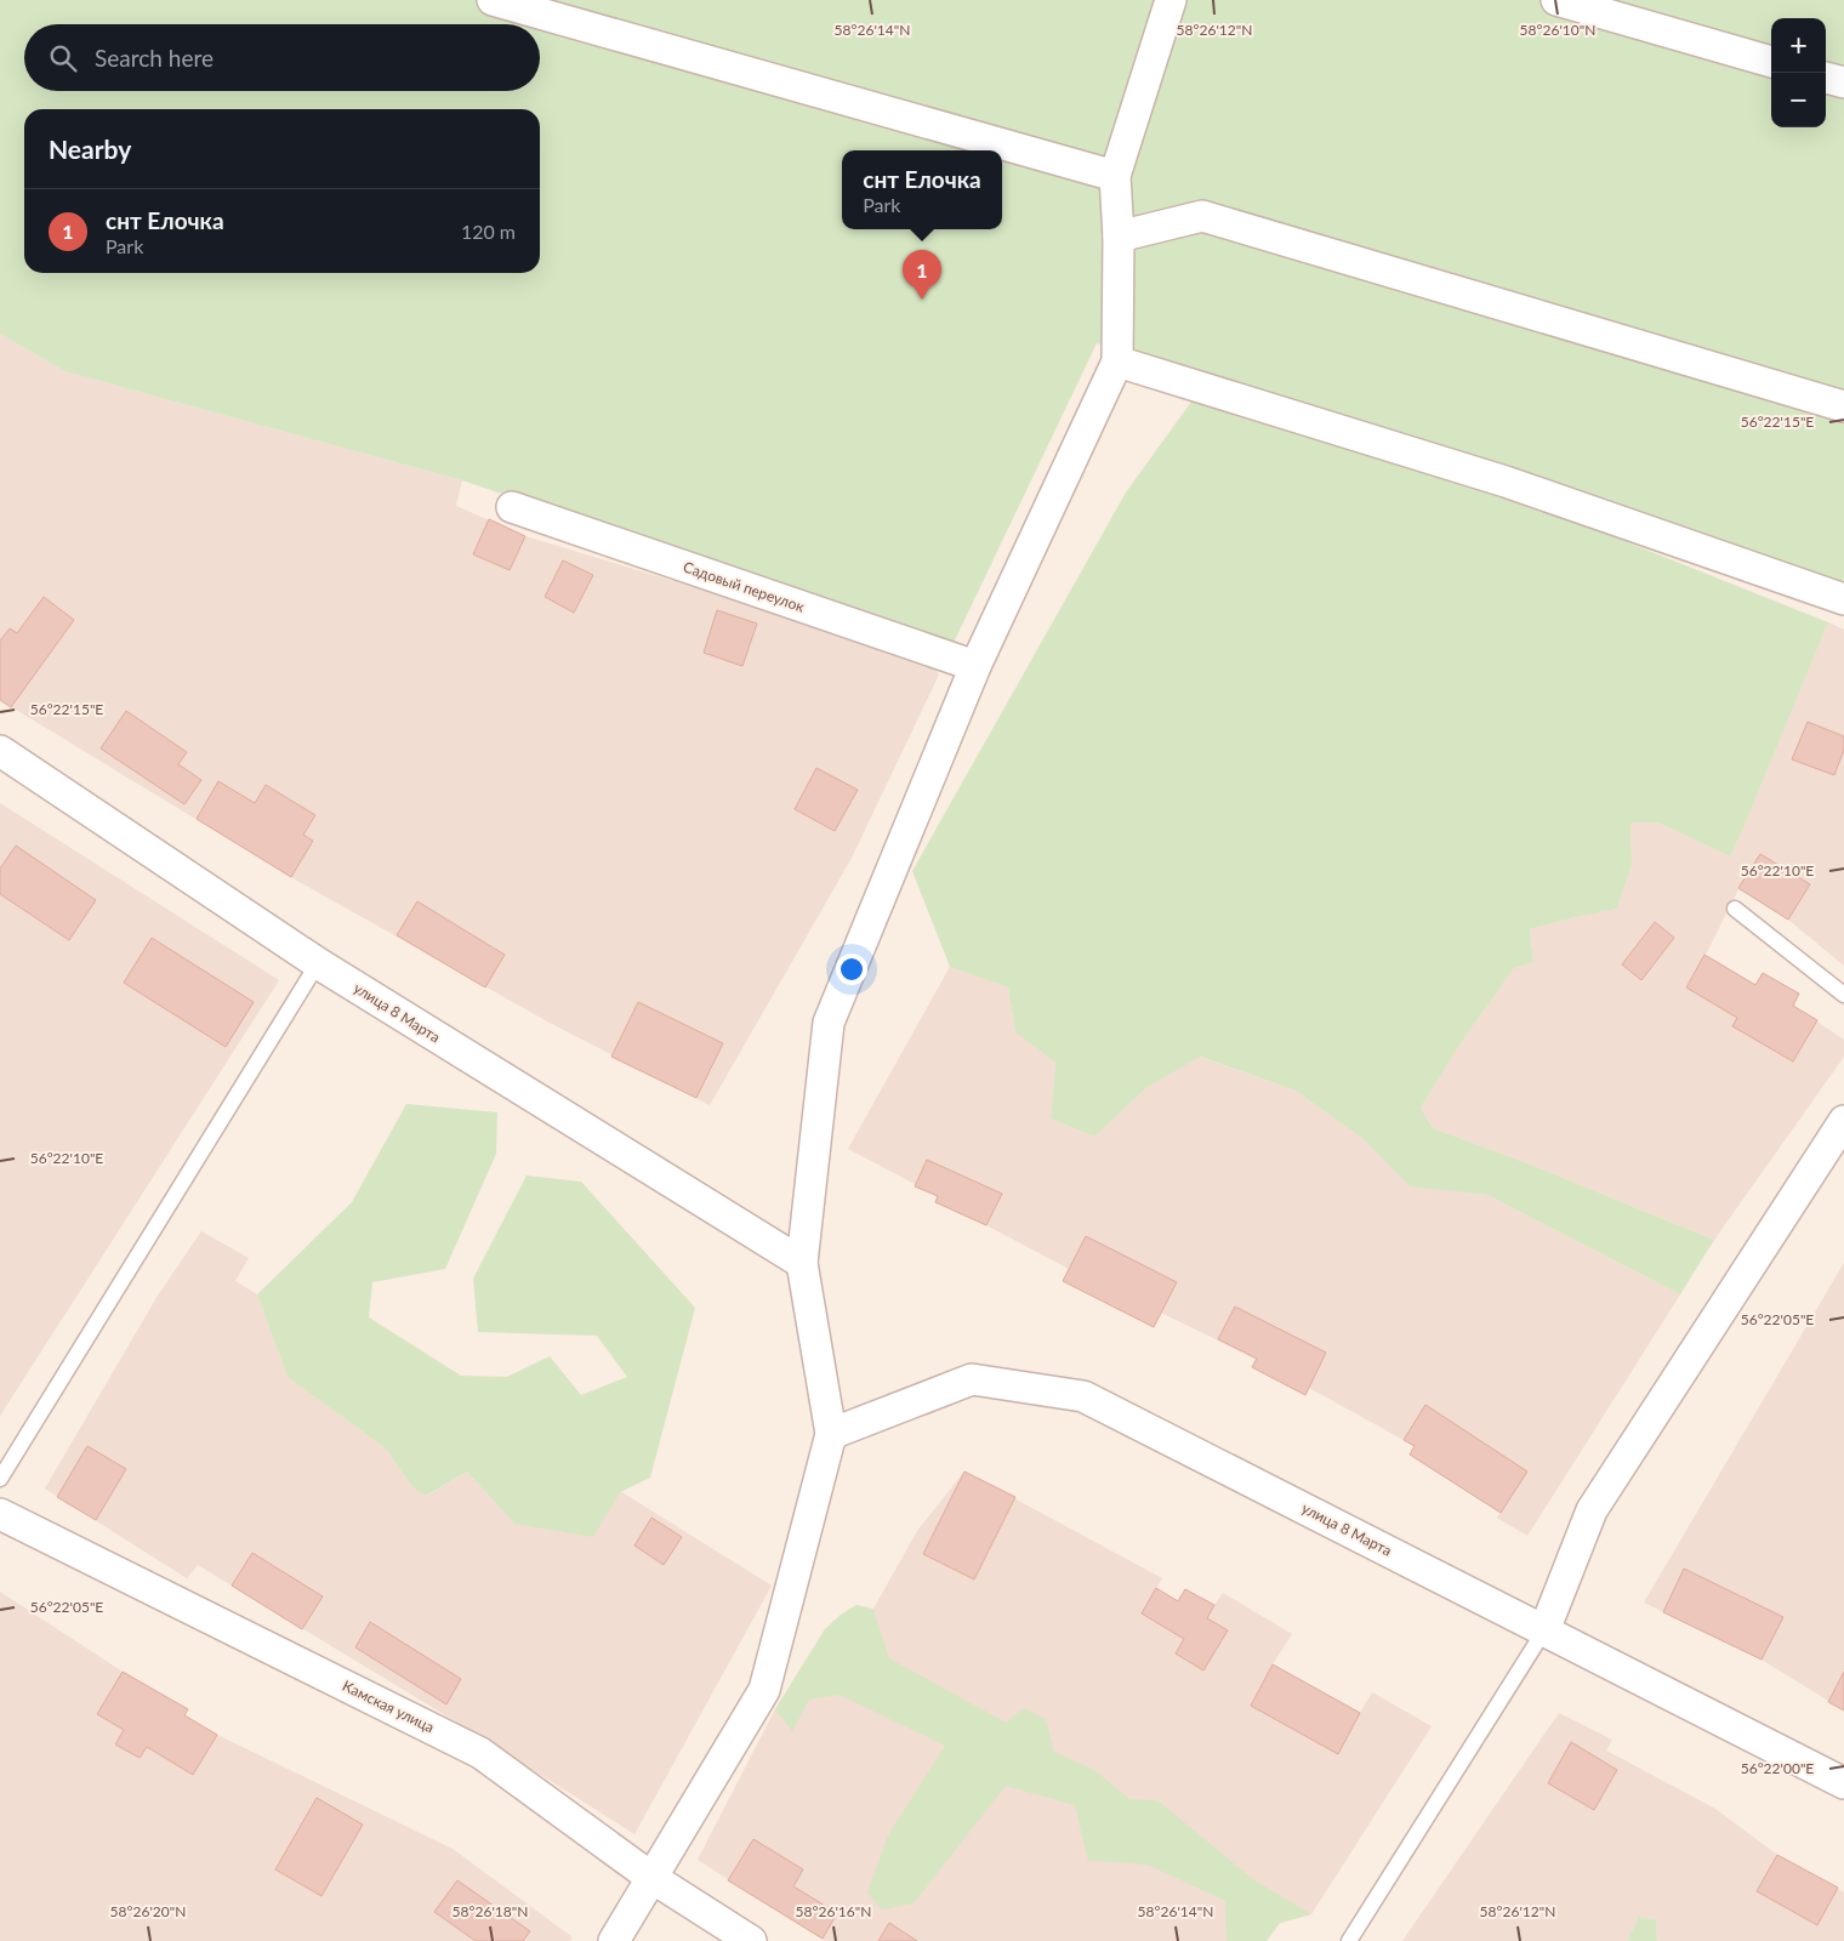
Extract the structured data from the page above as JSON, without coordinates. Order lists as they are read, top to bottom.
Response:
{
  "streets": {
    "street": ["Садовый переулок", "улица 8 Марта", "Камская улица"]
  },
  "page": {
    "map_buttons": ["+", "−"],
    "search": "Search here",
    "heading": "Nearby",
    "popup": ["снт Елочка", "Park"],
    "list": [
      {
        "mark": "1",
        "name": "снт Елочка",
        "note": "Park",
        "value": "120 m"
      }
    ],
    "pins": "1"
  },
  "coordinates": [
    "58°26'14\"N",
    "58°26'12\"N",
    "58°26'10\"N",
    "56°22'15\"E",
    "56°22'10\"E",
    "56°22'05\"E",
    "56°22'00\"E",
    "58°26'20\"N",
    "58°26'18\"N",
    "58°26'16\"N"
  ]
}
